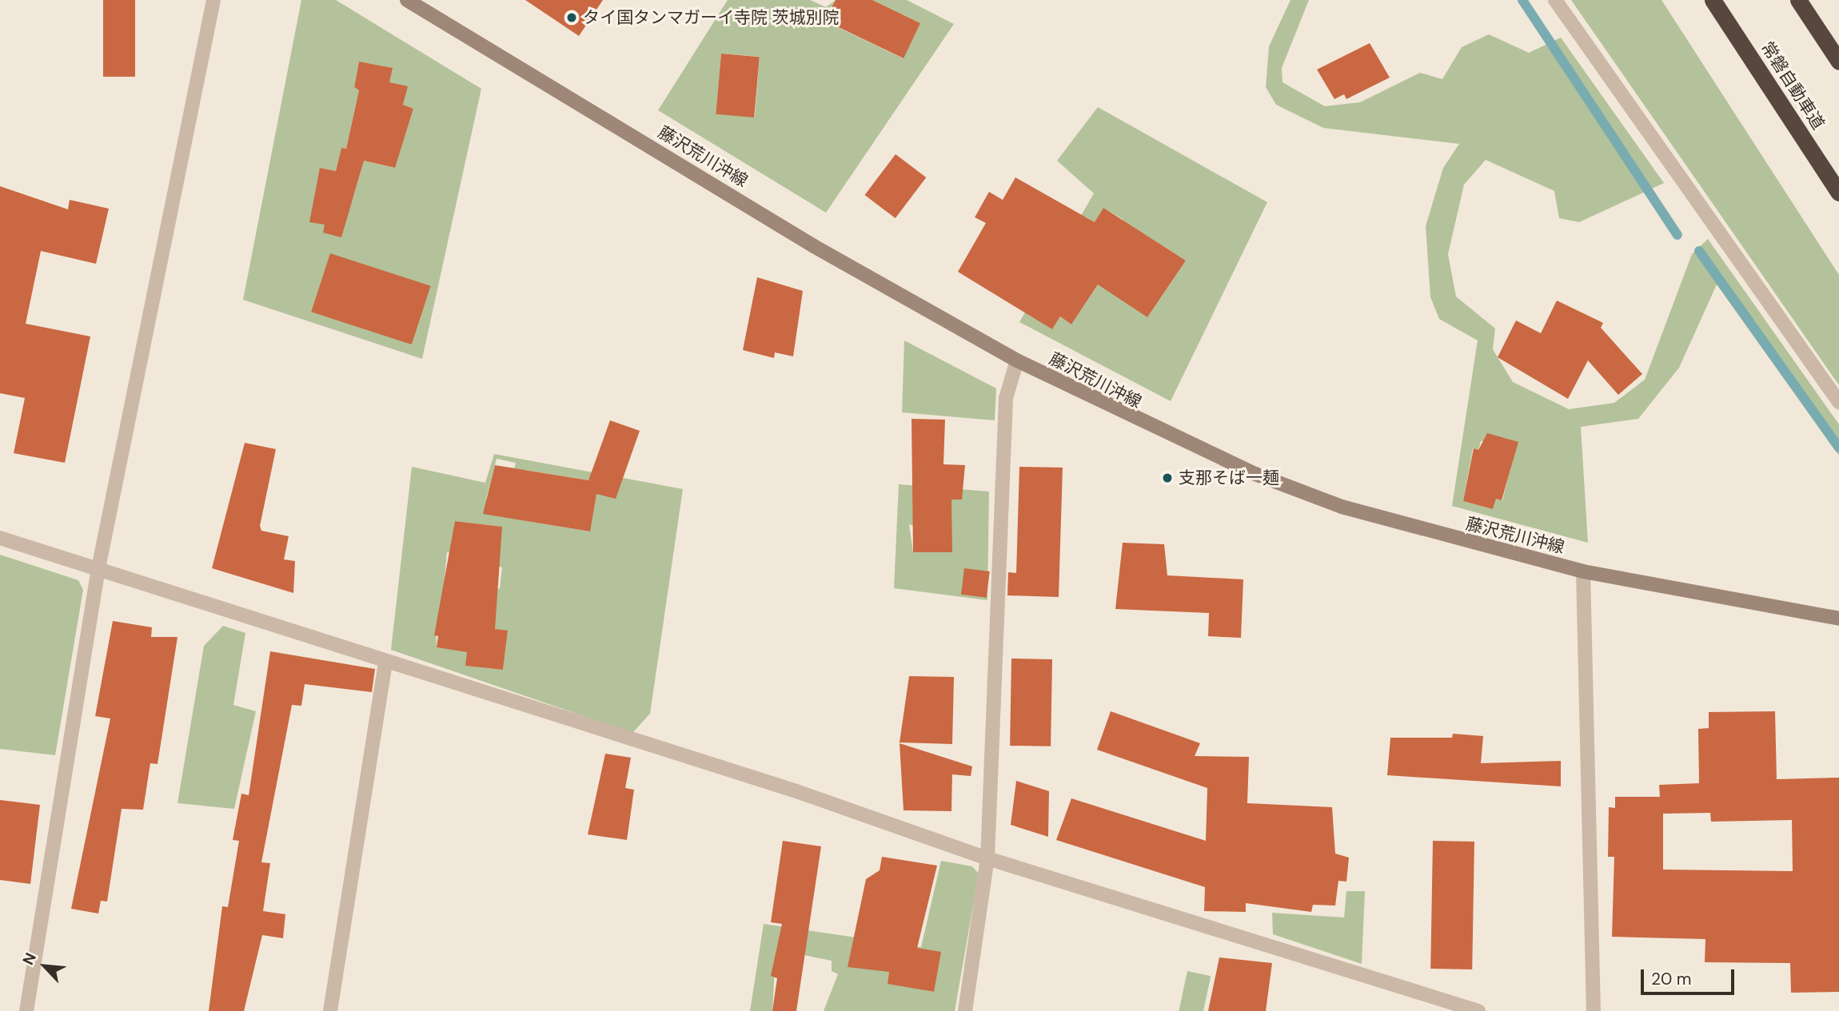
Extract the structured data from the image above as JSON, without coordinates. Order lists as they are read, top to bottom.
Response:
{
  "streets": {
    "highway": ["常磐自動車道"],
    "main road": ["藤沢荒川沖線"]
  },
  "places": ["タイ国タンマガーイ寺院 茨城別院", "支那そば一麺"],
  "scale_bar": "20 m",
  "north": "top left"
}
